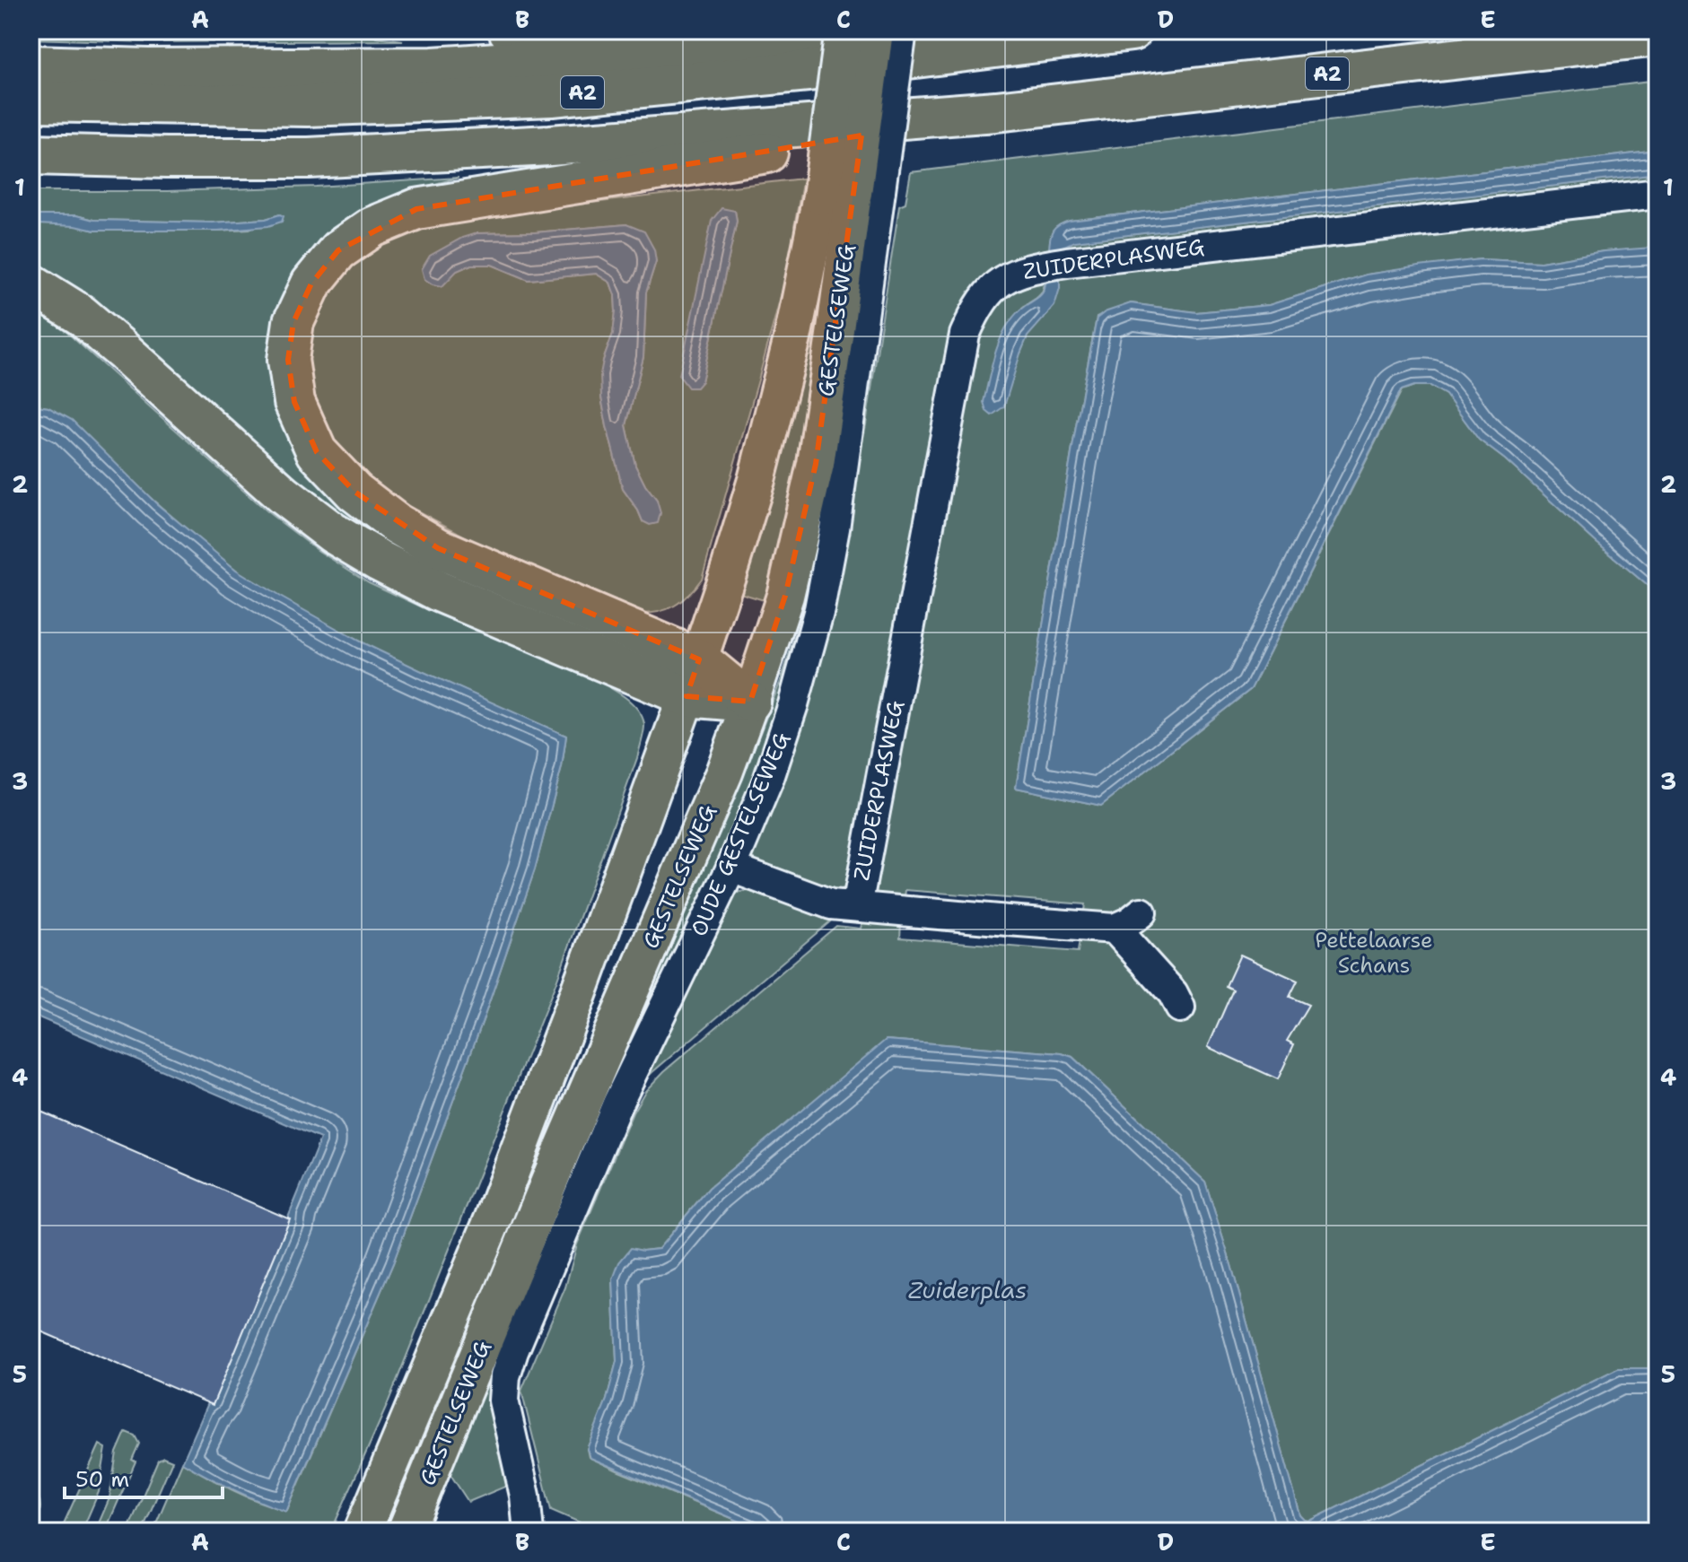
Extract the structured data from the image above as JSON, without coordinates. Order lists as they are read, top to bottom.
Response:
{
  "streets": {
    "highway": ["A2"],
    "main road": ["GESTELSEWEG"],
    "street": ["ZUIDERPLASWEG", "OUDE GESTELSEWEG"]
  },
  "crossings": [
    ["A2", "GESTELSEWEG"],
    ["GESTELSEWEG", "OUDE GESTELSEWEG"]
  ],
  "water": ["Zuiderplas"],
  "parks": ["Pettelaarse Schans"],
  "scale_bar": "50 m",
  "grid": {
    "columns": [
      "A",
      "B",
      "C",
      "D",
      "E"
    ],
    "rows": [
      "1",
      "2",
      "3",
      "4",
      "5"
    ]
  }
}
